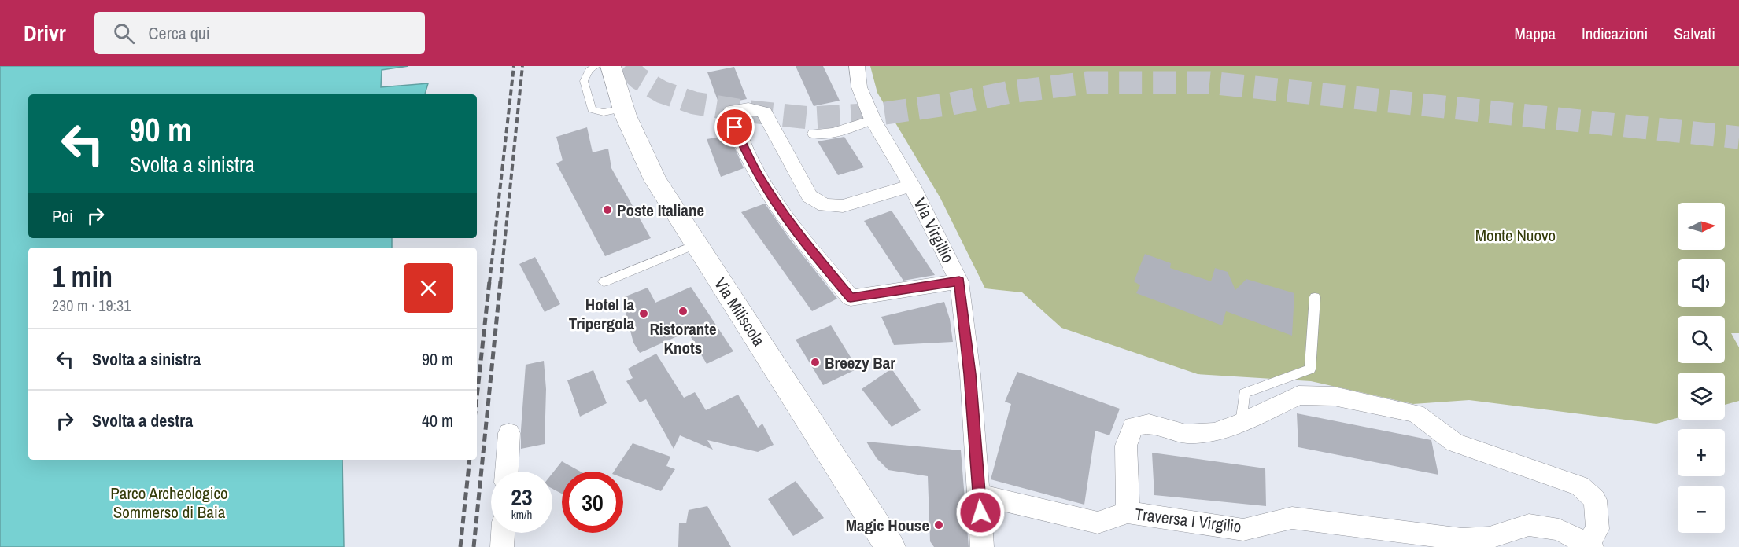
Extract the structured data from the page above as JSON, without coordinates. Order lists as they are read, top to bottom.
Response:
{
  "streets": {
    "street": ["Via Virgillio", "Via Miliscola", "Traversa I Virgilio"]
  },
  "crossings": [
    ["Via Virgillio", "Traversa I Virgilio"]
  ],
  "parks": ["Monte Nuovo", "Parco Archeologico Sommerso di Baia"],
  "places": [
    "Poste Italiane",
    "Ristorante Knots",
    "Hotel la Tripergola",
    "Breezy Bar",
    "Magic House"
  ],
  "north": "right",
  "page": {
    "header": "Drivr",
    "search": "Cerca qui",
    "nav": ["Mappa", "Indicazioni", "Salvati"],
    "turn": ["90 m", "Svolta a sinistra"],
    "then": "Poi",
    "map_buttons": ["+", "−"],
    "heading": ["1 min", "230 m · 19:31"],
    "list": [
      {
        "name": "Svolta a sinistra",
        "value": "90 m"
      },
      {
        "name": "Svolta a destra",
        "value": "40 m"
      }
    ],
    "speed": "23 km/h",
    "limit": "30"
  }
}
